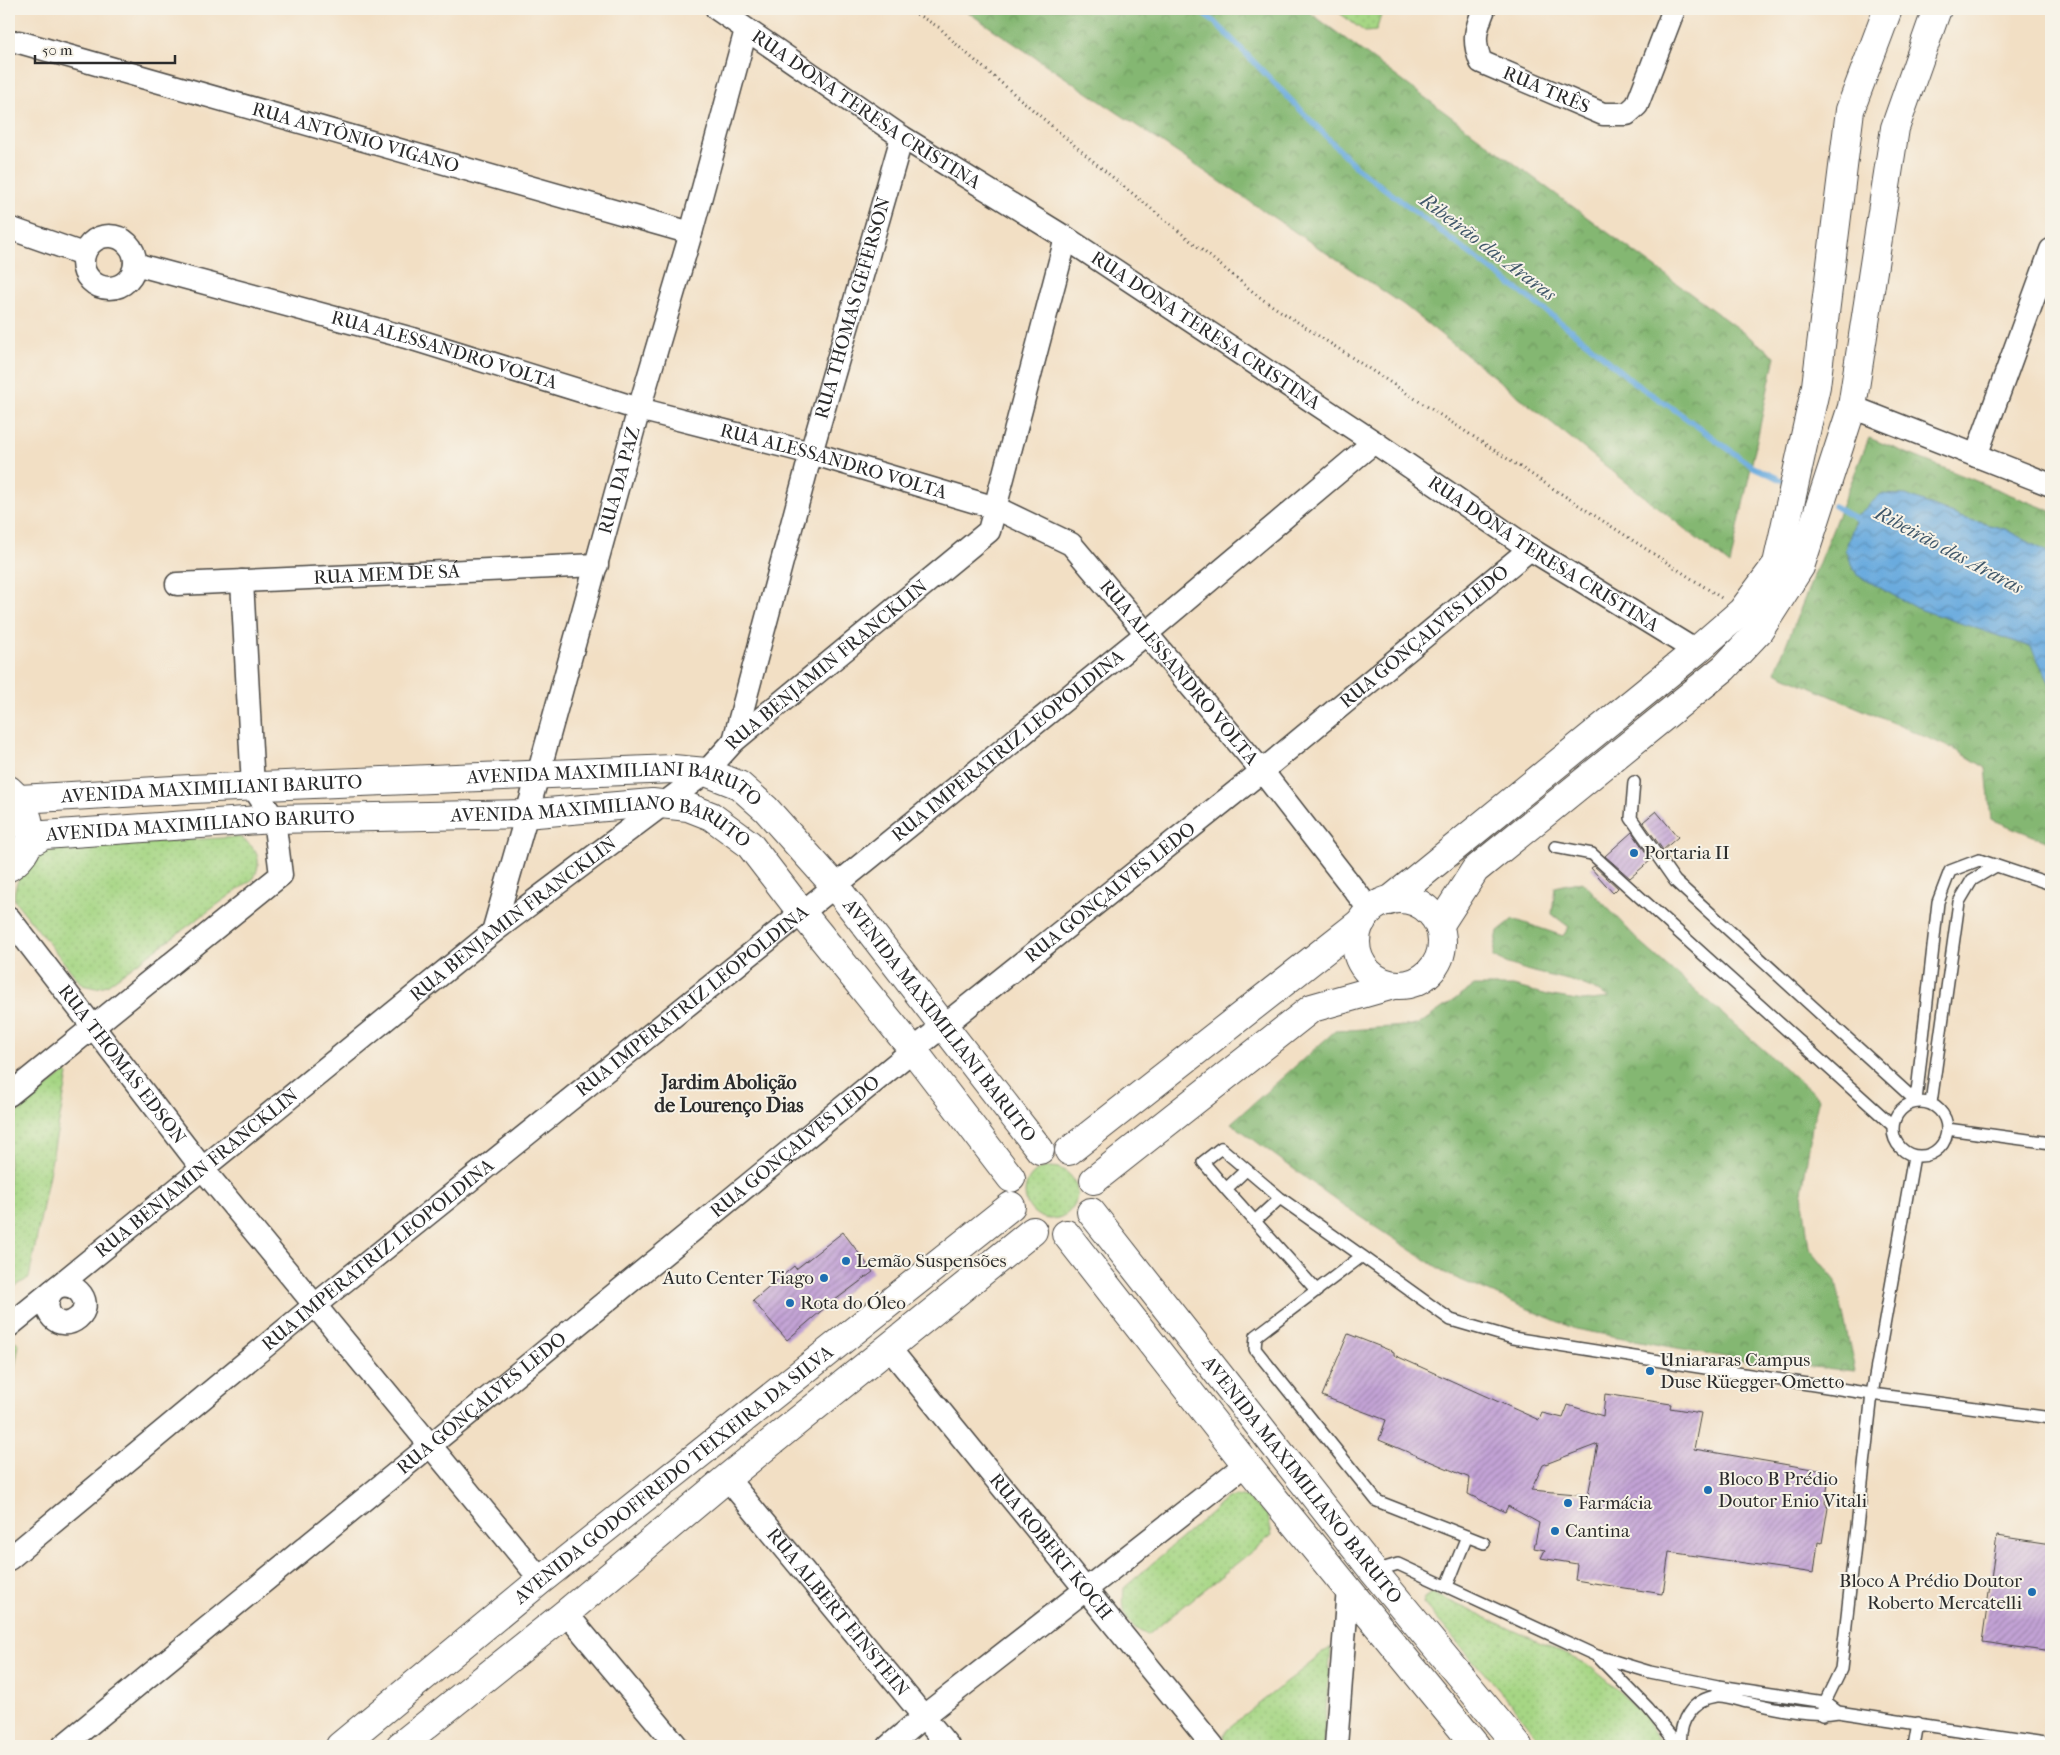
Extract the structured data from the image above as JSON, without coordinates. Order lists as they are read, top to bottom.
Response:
{
  "streets": {
    "street": [
      "RUA TRÊS",
      "RUA DONA TERESA CRISTINA",
      "RUA ANTÔNIO VIGANO",
      "RUA THOMAS GEFERSON",
      "RUA ALESSANDRO VOLTA",
      "RUA DA PAZ",
      "RUA MEM DE SÁ",
      "RUA GONÇALVES LEDO",
      "RUA BENJAMIN FRANCKLIN",
      "RUA IMPERATRIZ LEOPOLDINA",
      "AVENIDA MAXIMILIANI BARUTO",
      "AVENIDA MAXIMILIANO BARUTO",
      "RUA THOMAS EDSON",
      "AVENIDA GODOFFREDO TEIXEIRA DA SILVA",
      "RUA ROBERT KOCH",
      "RUA ALBERT EINSTEIN"
    ]
  },
  "crossings": [
    ["RUA DONA TERESA CRISTINA", "RUA THOMAS GEFERSON"],
    ["RUA DONA TERESA CRISTINA", "RUA DA PAZ"],
    ["RUA DONA TERESA CRISTINA", "RUA GONÇALVES LEDO"],
    ["RUA DONA TERESA CRISTINA", "RUA BENJAMIN FRANCKLIN"],
    ["RUA DONA TERESA CRISTINA", "RUA IMPERATRIZ LEOPOLDINA"],
    ["RUA ANTÔNIO VIGANO", "RUA DA PAZ"],
    ["RUA THOMAS GEFERSON", "RUA ALESSANDRO VOLTA"],
    ["RUA THOMAS GEFERSON", "RUA BENJAMIN FRANCKLIN"],
    ["RUA ALESSANDRO VOLTA", "RUA DA PAZ"],
    ["RUA ALESSANDRO VOLTA", "RUA GONÇALVES LEDO"],
    ["RUA ALESSANDRO VOLTA", "RUA BENJAMIN FRANCKLIN"],
    ["RUA ALESSANDRO VOLTA", "RUA IMPERATRIZ LEOPOLDINA"],
    ["RUA DA PAZ", "RUA MEM DE SÁ"],
    ["RUA DA PAZ", "RUA BENJAMIN FRANCKLIN"],
    ["RUA DA PAZ", "AVENIDA MAXIMILIANI BARUTO"],
    ["RUA DA PAZ", "AVENIDA MAXIMILIANO BARUTO"],
    ["RUA GONÇALVES LEDO", "AVENIDA MAXIMILIANI BARUTO"],
    ["RUA GONÇALVES LEDO", "AVENIDA MAXIMILIANO BARUTO"],
    ["RUA GONÇALVES LEDO", "RUA THOMAS EDSON"],
    ["RUA BENJAMIN FRANCKLIN", "AVENIDA MAXIMILIANI BARUTO"],
    ["RUA BENJAMIN FRANCKLIN", "AVENIDA MAXIMILIANO BARUTO"],
    ["RUA BENJAMIN FRANCKLIN", "RUA THOMAS EDSON"],
    ["RUA IMPERATRIZ LEOPOLDINA", "AVENIDA MAXIMILIANI BARUTO"],
    ["RUA IMPERATRIZ LEOPOLDINA", "AVENIDA MAXIMILIANO BARUTO"],
    ["RUA IMPERATRIZ LEOPOLDINA", "RUA THOMAS EDSON"],
    ["AVENIDA MAXIMILIANI BARUTO", "AVENIDA MAXIMILIANO BARUTO"],
    ["AVENIDA MAXIMILIANI BARUTO", "AVENIDA GODOFFREDO TEIXEIRA DA SILVA"],
    ["AVENIDA MAXIMILIANO BARUTO", "AVENIDA GODOFFREDO TEIXEIRA DA SILVA"],
    ["RUA THOMAS EDSON", "AVENIDA GODOFFREDO TEIXEIRA DA SILVA"],
    ["AVENIDA GODOFFREDO TEIXEIRA DA SILVA", "RUA ROBERT KOCH"],
    ["AVENIDA GODOFFREDO TEIXEIRA DA SILVA", "RUA ALBERT EINSTEIN"]
  ],
  "districts": ["Jardim Abolição de Lourenço Dias"],
  "water": ["Ribeirão das Araras"],
  "places": [
    "Portaria II",
    "Lemão Suspensões",
    "Auto Center Tiago",
    "Rota do Óleo",
    "Uniararas Campus Duse Rüegger Ometto",
    "Bloco B Prédio Doutor Enio Vitali",
    "Farmácia",
    "Cantina",
    "Bloco A Prédio Doutor Roberto Mercatelli"
  ],
  "scale_bar": "50 m"
}
